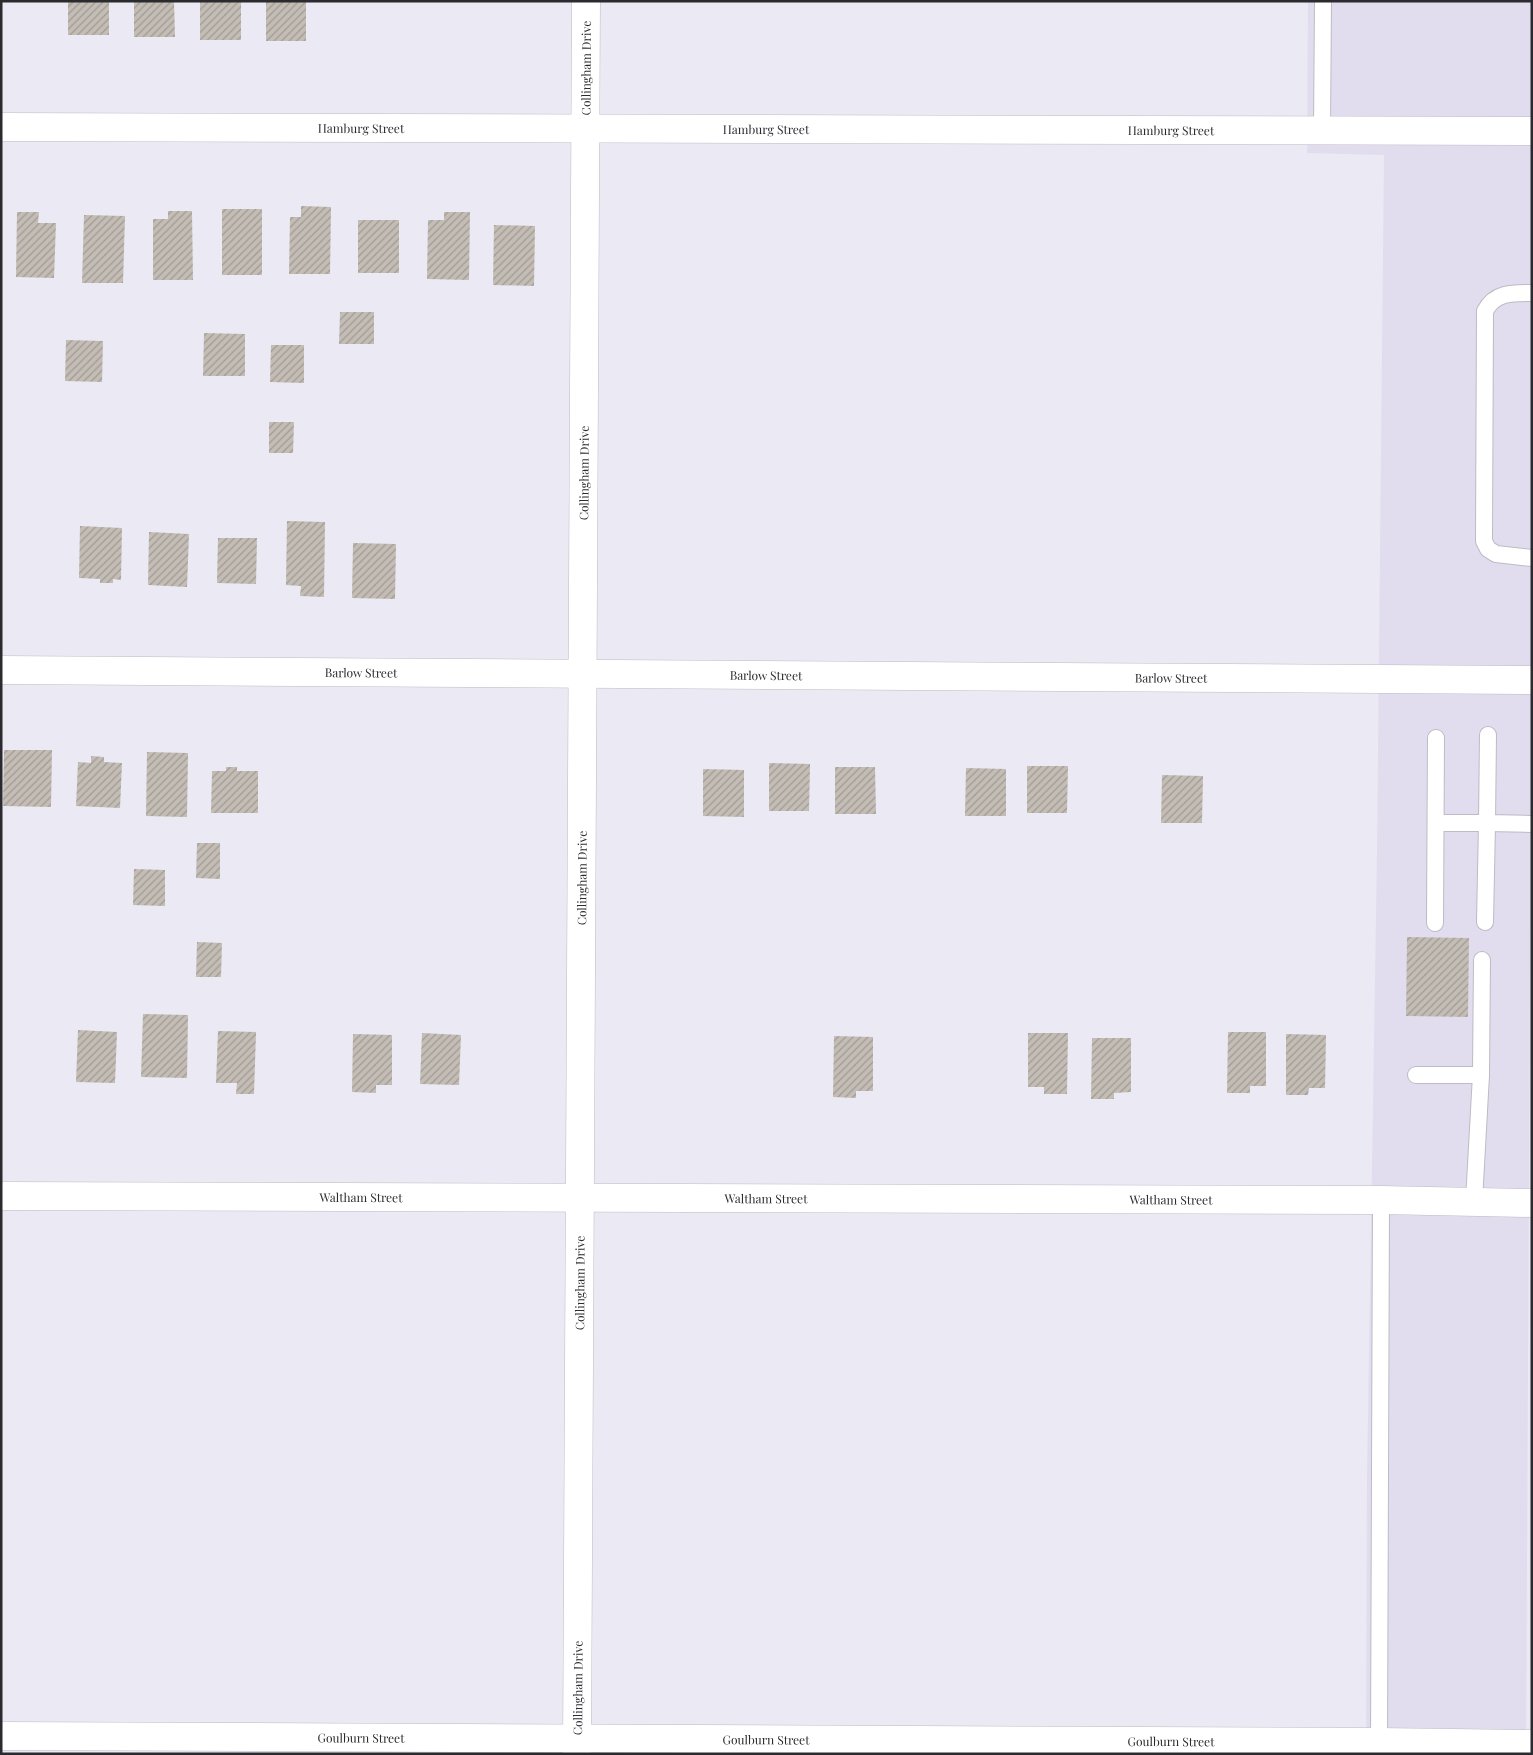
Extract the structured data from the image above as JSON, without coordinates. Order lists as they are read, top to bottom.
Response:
{
  "streets": {
    "street": [
      "Collingham Drive",
      "Hamburg Street",
      "Barlow Street",
      "Waltham Street",
      "Goulburn Street"
    ]
  },
  "crossings": [
    ["Collingham Drive", "Hamburg Street"],
    ["Collingham Drive", "Barlow Street"],
    ["Collingham Drive", "Waltham Street"],
    ["Collingham Drive", "Goulburn Street"]
  ]
}
